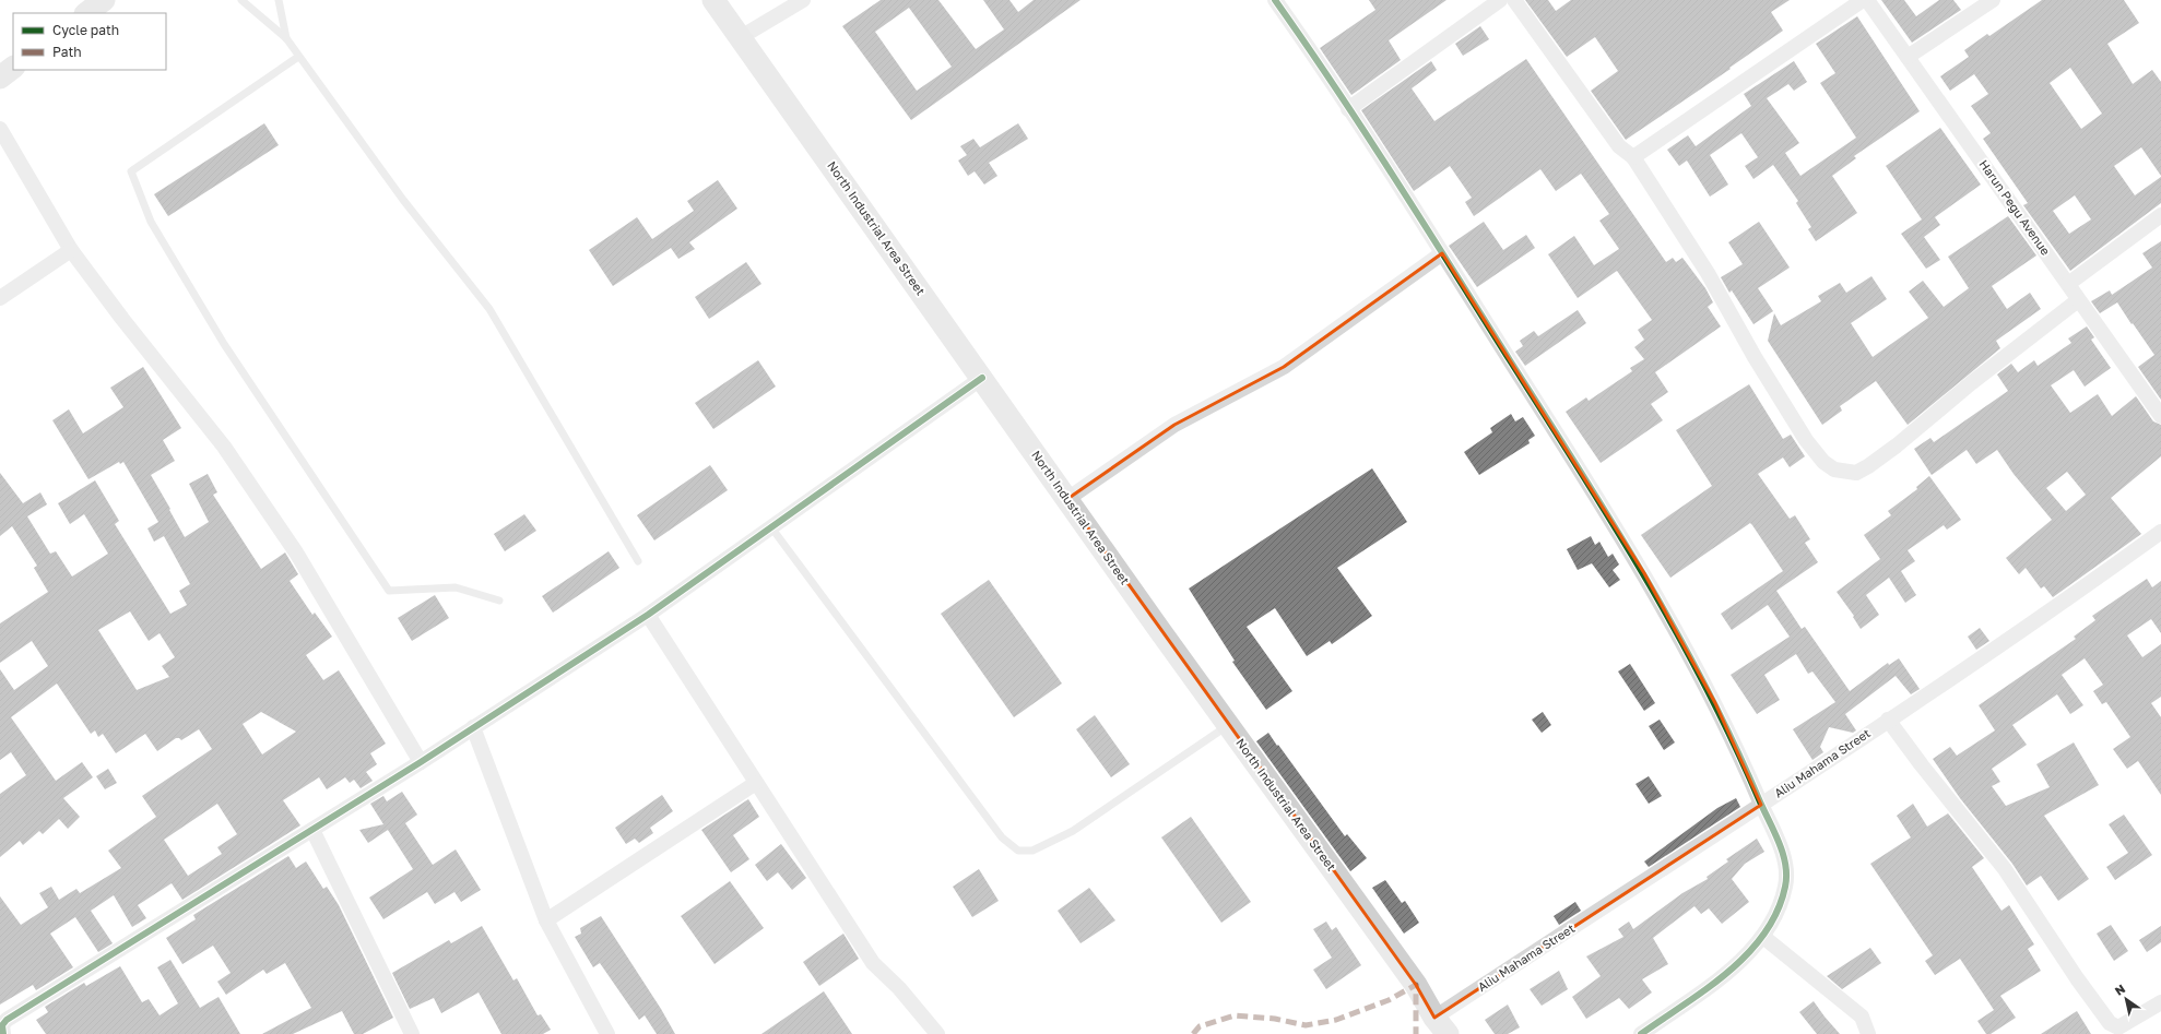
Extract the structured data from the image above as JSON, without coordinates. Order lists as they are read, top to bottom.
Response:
{
  "streets": {
    "main road": ["North Industrial Area Street"],
    "street": ["Harun Pegu Avenue", "Aliu Mahama Street"]
  },
  "crossings": [
    ["North Industrial Area Street", "Aliu Mahama Street"]
  ],
  "legend": ["Cycle path", "Path"],
  "north": "top left"
}
